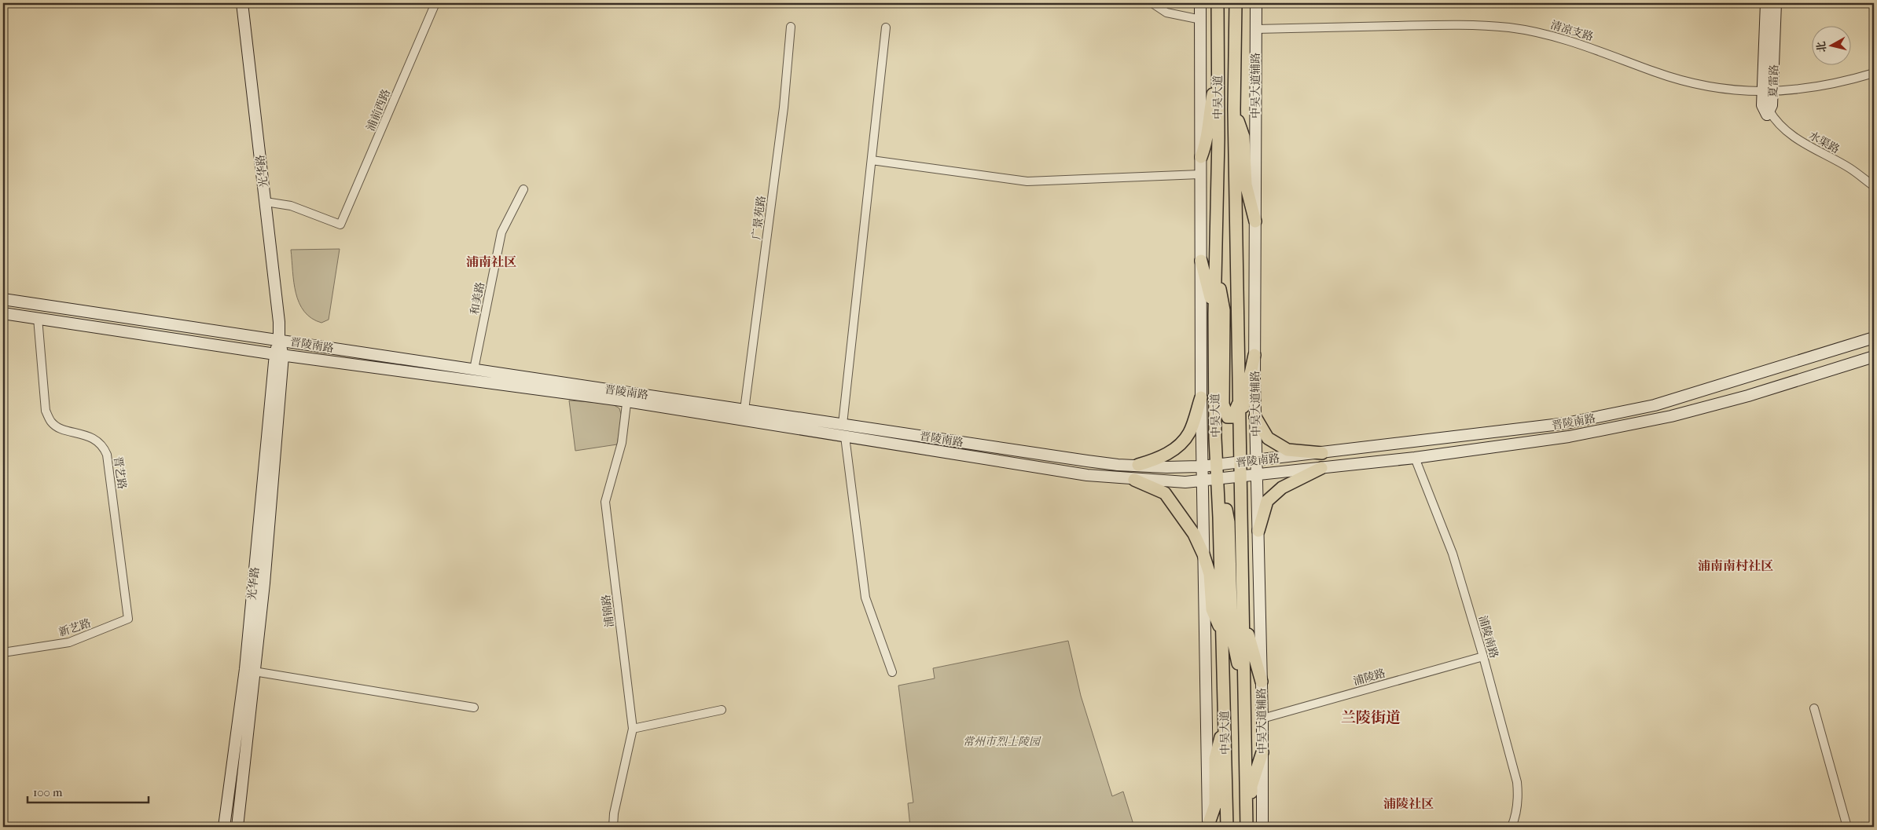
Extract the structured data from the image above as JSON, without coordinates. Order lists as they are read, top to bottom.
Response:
{
  "streets": {
    "main road": [
      "夏雷路",
      "中吴大道辅路",
      "中吴大道",
      "光华路",
      "晋陵南路"
    ],
    "street": [
      "清凉支路",
      "浦前西路",
      "水渠路",
      "广景苑路",
      "和美路",
      "晋艺路",
      "浦锦路",
      "新艺路",
      "浦陵南路",
      "浦陵路"
    ]
  },
  "crossings": [
    ["清凉支路", "夏雷路"],
    ["清凉支路", "中吴大道辅路"],
    ["夏雷路", "水渠路"],
    ["中吴大道辅路", "晋陵南路"],
    ["中吴大道辅路", "浦陵路"],
    ["中吴大道", "晋陵南路"],
    ["浦前西路", "光华路"],
    ["光华路", "晋陵南路"],
    ["广景苑路", "晋陵南路"],
    ["和美路", "晋陵南路"],
    ["晋陵南路", "晋艺路"],
    ["晋陵南路", "浦锦路"],
    ["晋陵南路", "浦陵南路"],
    ["晋艺路", "新艺路"],
    ["浦陵南路", "浦陵路"]
  ],
  "districts": [
    "浦南社区",
    "浦南南村社区",
    "兰陵街道",
    "浦陵社区"
  ],
  "parks": ["常州市烈士陵园"],
  "scale_bar": "100 m",
  "north": "left"
}
